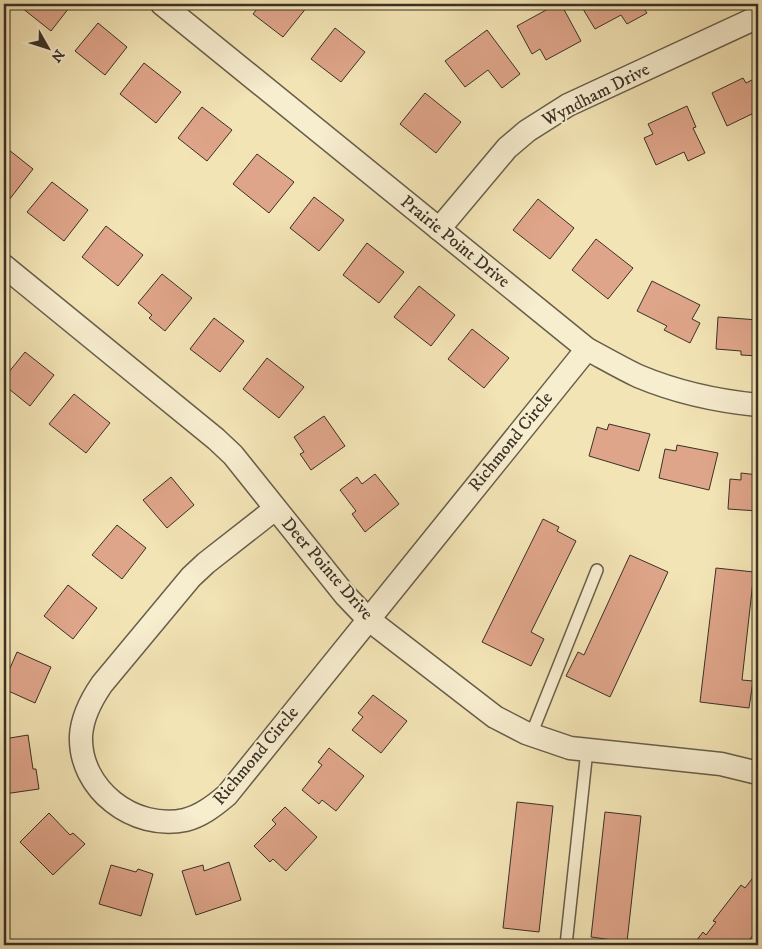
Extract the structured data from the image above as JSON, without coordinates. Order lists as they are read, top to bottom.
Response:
{
  "streets": {
    "street": [
      "Wyndham Drive",
      "Prairie Point Drive",
      "Richmond Circle",
      "Deer Pointe Drive"
    ]
  },
  "crossings": [
    ["Wyndham Drive", "Prairie Point Drive"],
    ["Prairie Point Drive", "Richmond Circle"],
    ["Richmond Circle", "Deer Pointe Drive"]
  ],
  "north": "bottom right"
}
